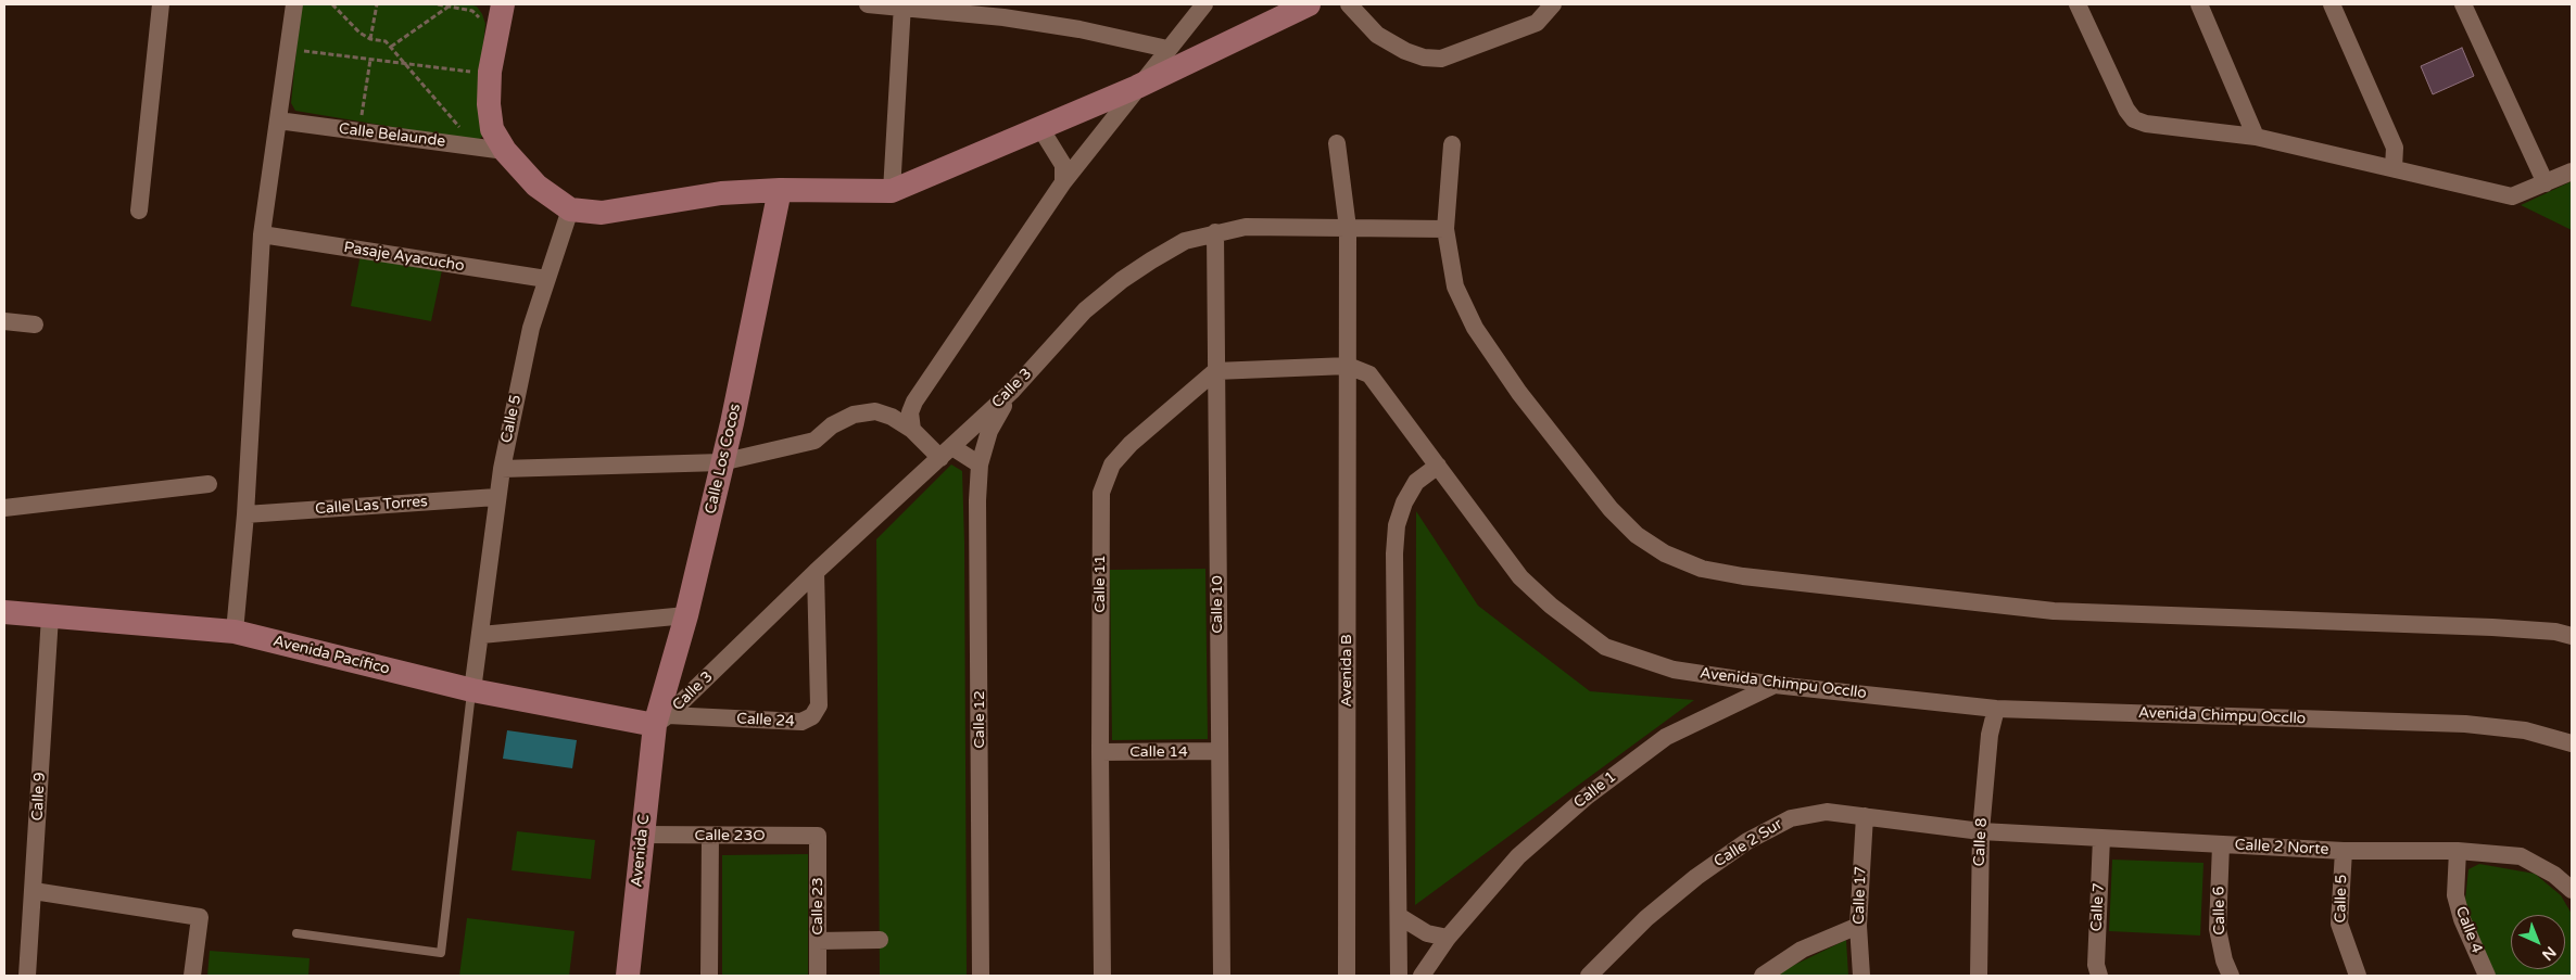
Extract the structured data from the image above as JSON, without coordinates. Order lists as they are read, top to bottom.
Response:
{
  "streets": {
    "street": [
      "Calle Belaunde",
      "Pasaje Ayacucho",
      "Calle 3",
      "Calle 5",
      "Calle Los Cocos",
      "Calle Las Torres",
      "Calle 11",
      "Calle 10",
      "Avenida Pacífico",
      "Avenida B",
      "Avenida Chimpu Occllo",
      "Calle 12",
      "Calle 24",
      "Calle 14",
      "Calle 1",
      "Calle 9",
      "Calle 23O",
      "Calle 8",
      "Calle 2 Sur",
      "Calle 2 Norte",
      "Avenida C",
      "Calle 17",
      "Calle 23",
      "Calle 7",
      "Calle 6",
      "Calle 4"
    ]
  },
  "crossings": [
    ["Pasaje Ayacucho", "Calle 5"],
    ["Calle 3", "Calle Los Cocos"],
    ["Calle 3", "Calle 10"],
    ["Calle 3", "Avenida Pacífico"],
    ["Calle 3", "Calle 12"],
    ["Calle 3", "Calle 24"],
    ["Calle 3", "Avenida C"],
    ["Calle 5", "Calle Las Torres"],
    ["Calle 5", "Avenida Pacífico"],
    ["Calle 5", "Calle 2 Norte"],
    ["Calle Los Cocos", "Avenida Pacífico"],
    ["Calle Los Cocos", "Calle 24"],
    ["Calle Los Cocos", "Avenida C"],
    ["Calle 11", "Calle 10"],
    ["Calle 11", "Calle 14"],
    ["Calle 10", "Calle 14"],
    ["Avenida Pacífico", "Calle 24"],
    ["Avenida Pacífico", "Calle 9"],
    ["Avenida Pacífico", "Avenida C"],
    ["Avenida B", "Avenida Chimpu Occllo"],
    ["Avenida Chimpu Occllo", "Calle 1"],
    ["Avenida Chimpu Occllo", "Calle 8"],
    ["Calle 24", "Avenida C"],
    ["Calle 23O", "Avenida C"],
    ["Calle 23O", "Calle 23"],
    ["Calle 8", "Calle 2 Sur"],
    ["Calle 8", "Calle 2 Norte"],
    ["Calle 2 Sur", "Calle 2 Norte"],
    ["Calle 2 Sur", "Calle 17"],
    ["Calle 2 Norte", "Calle 7"],
    ["Calle 2 Norte", "Calle 6"],
    ["Calle 2 Norte", "Calle 4"]
  ],
  "north": "bottom right"
}
